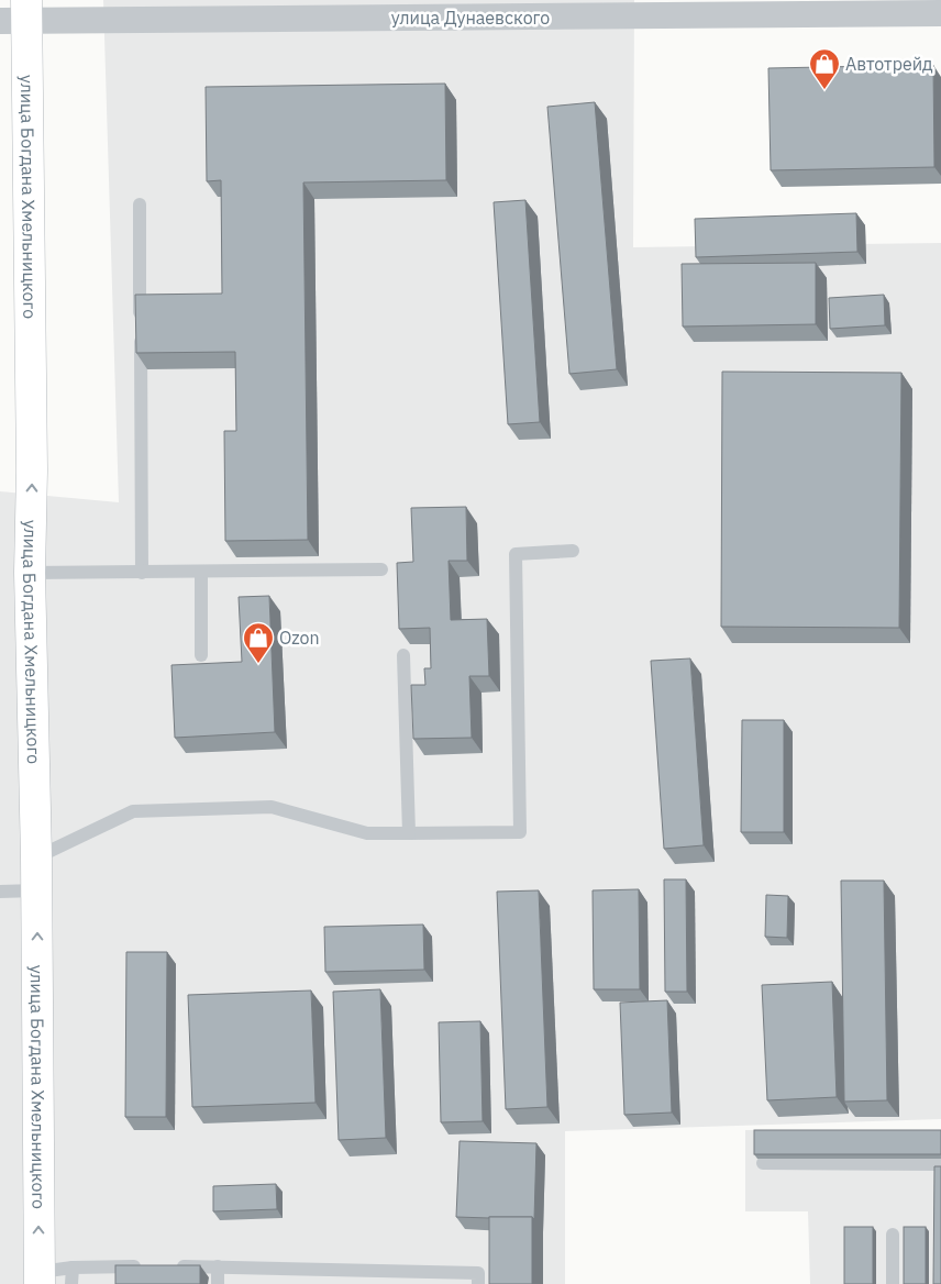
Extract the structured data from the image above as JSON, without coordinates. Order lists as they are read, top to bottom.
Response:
{
  "streets": {
    "highway": ["улица Богдана Хмельницкого"],
    "street": ["улица Дунаевского"]
  },
  "crossings": [
    ["улица Дунаевского", "улица Богдана Хмельницкого"]
  ],
  "one_way": ["улица Богдана Хмельницкого"],
  "places": {
    "shop": ["Автотрейд", "Ozon"]
  }
}
